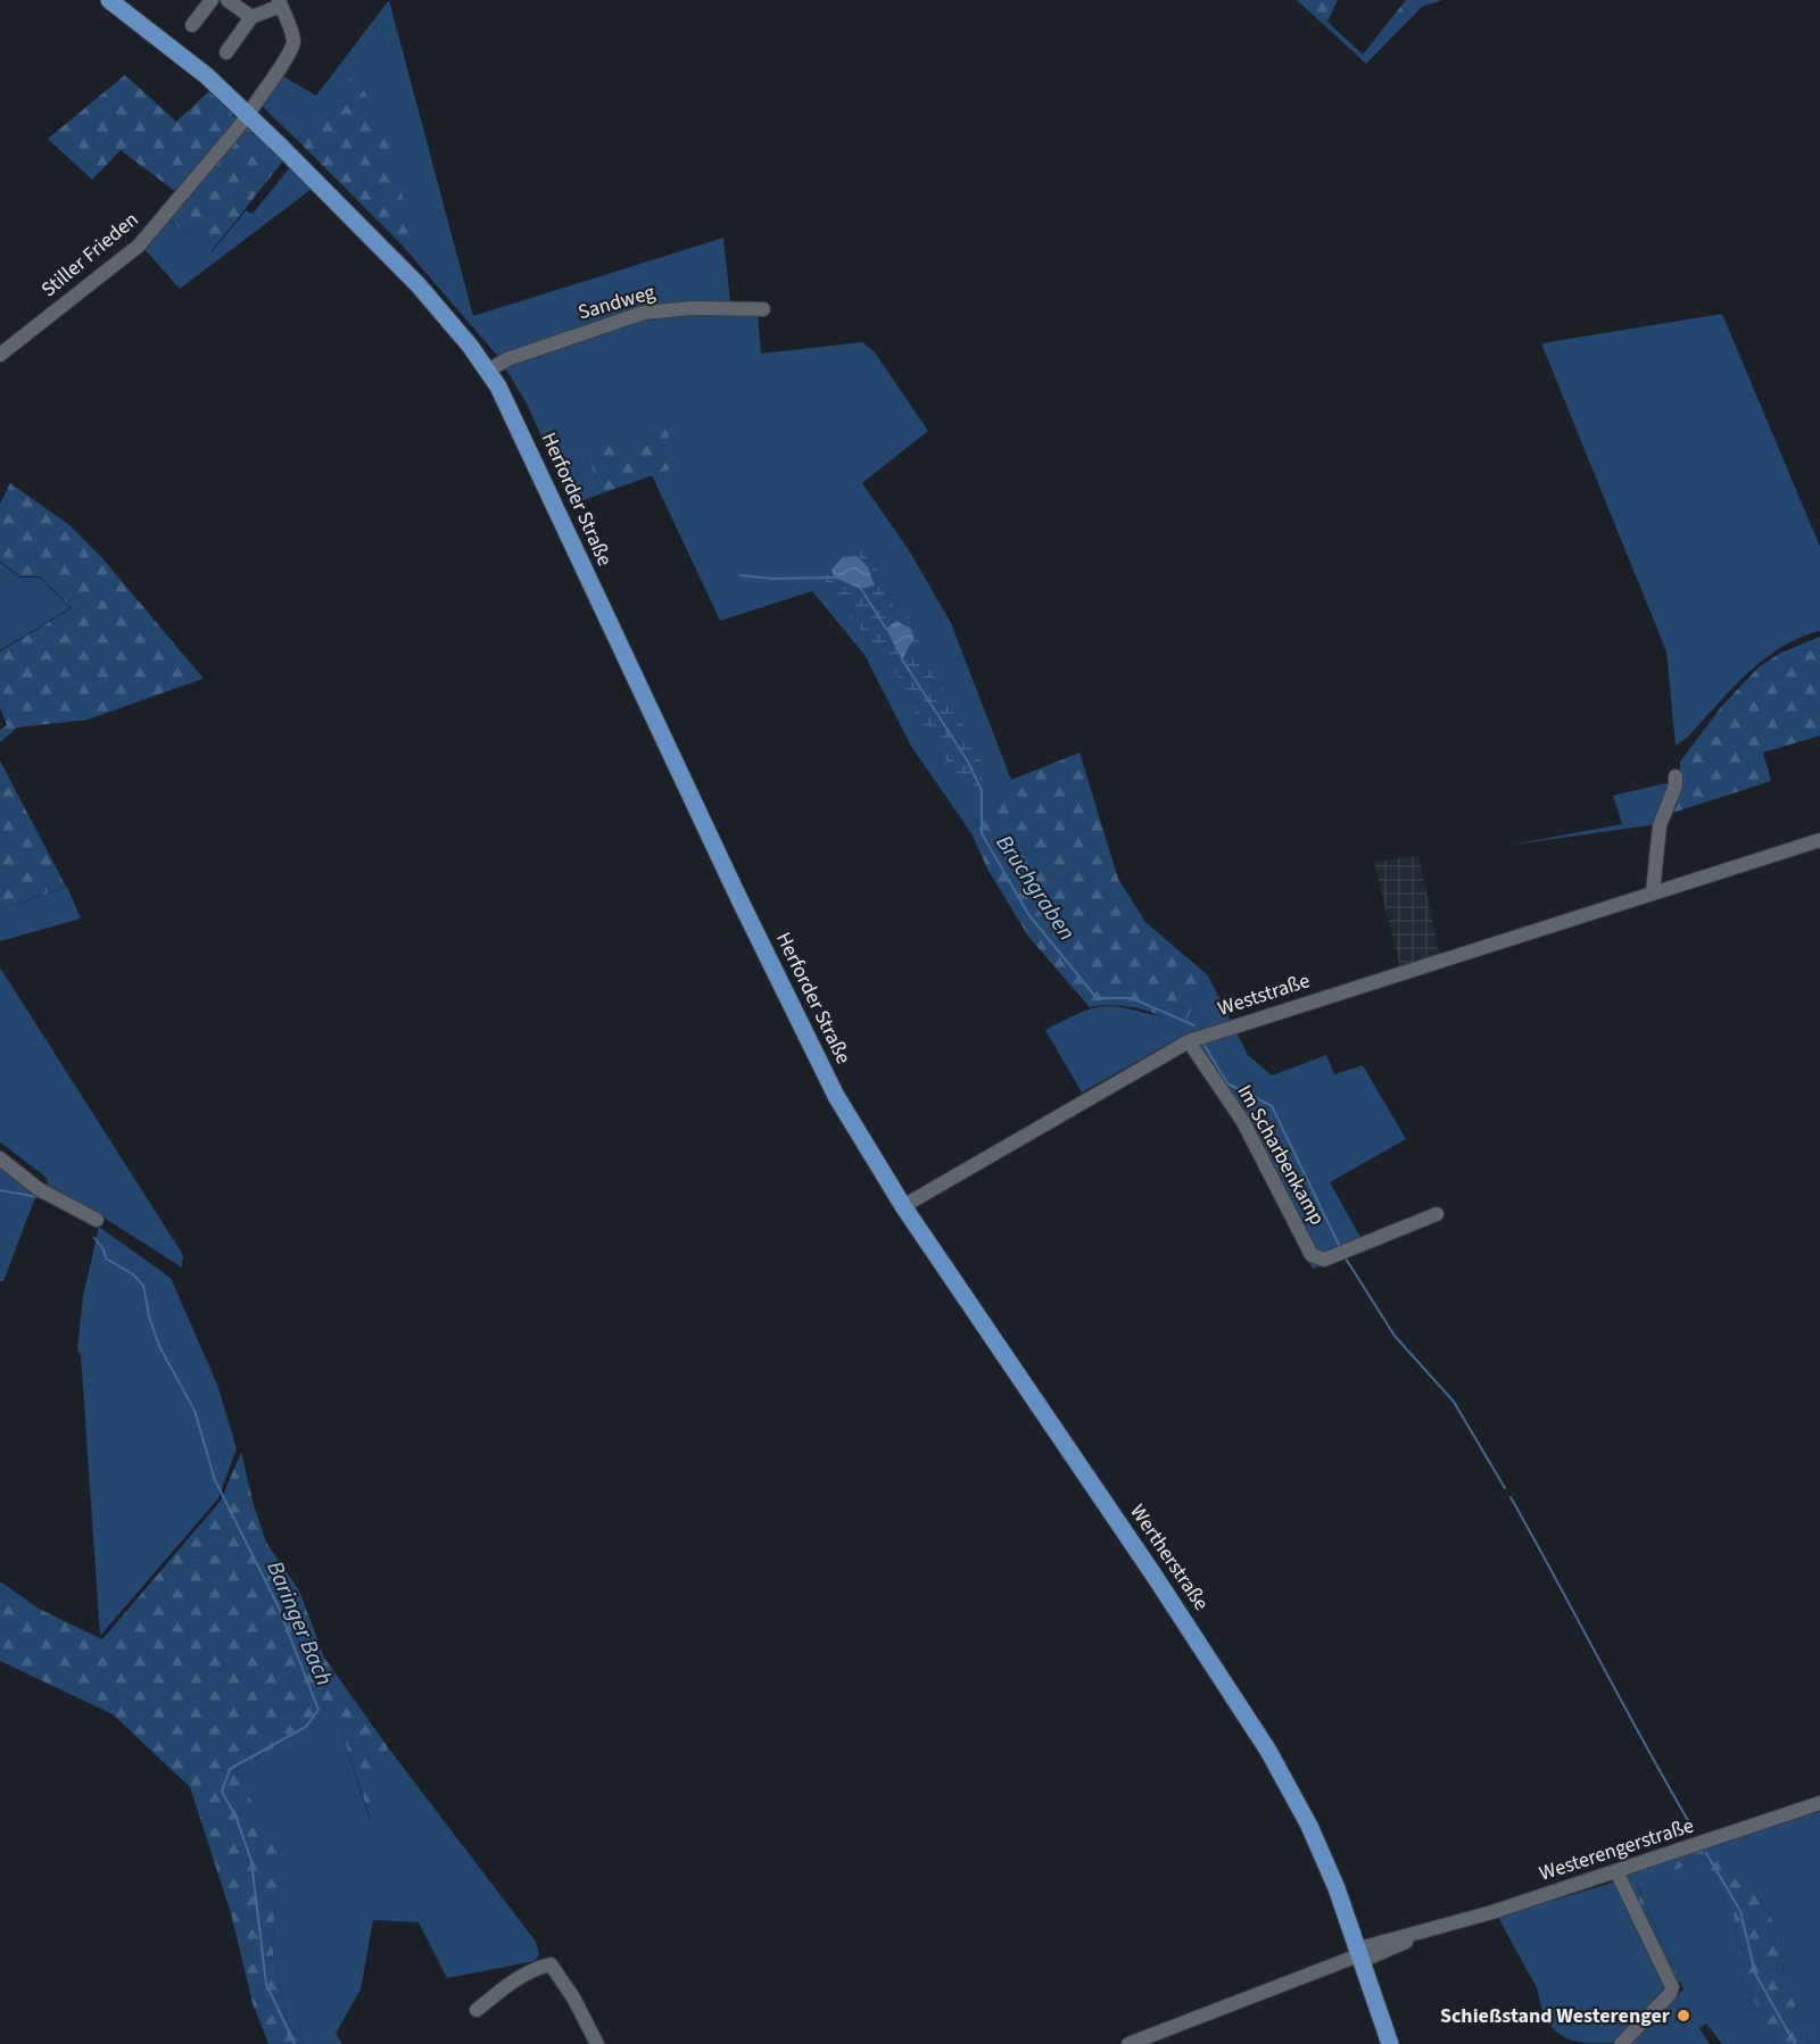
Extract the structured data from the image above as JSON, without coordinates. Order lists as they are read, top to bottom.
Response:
{
  "streets": {
    "main road": ["Herforder Straße", "Wertherstraße"],
    "street": [
      "Stiller Frieden",
      "Sandweg",
      "Weststraße",
      "Im Scharbenkamp",
      "Westerengerstraße"
    ]
  },
  "crossings": [
    ["Stiller Frieden", "Herforder Straße"],
    ["Sandweg", "Herforder Straße"],
    ["Herforder Straße", "Wertherstraße"],
    ["Weststraße", "Im Scharbenkamp"],
    ["Weststraße", "Wertherstraße"],
    ["Wertherstraße", "Westerengerstraße"]
  ],
  "water": ["Bruchgraben", "Baringer Bach"],
  "places": ["Schießstand Westerenger"]
}
